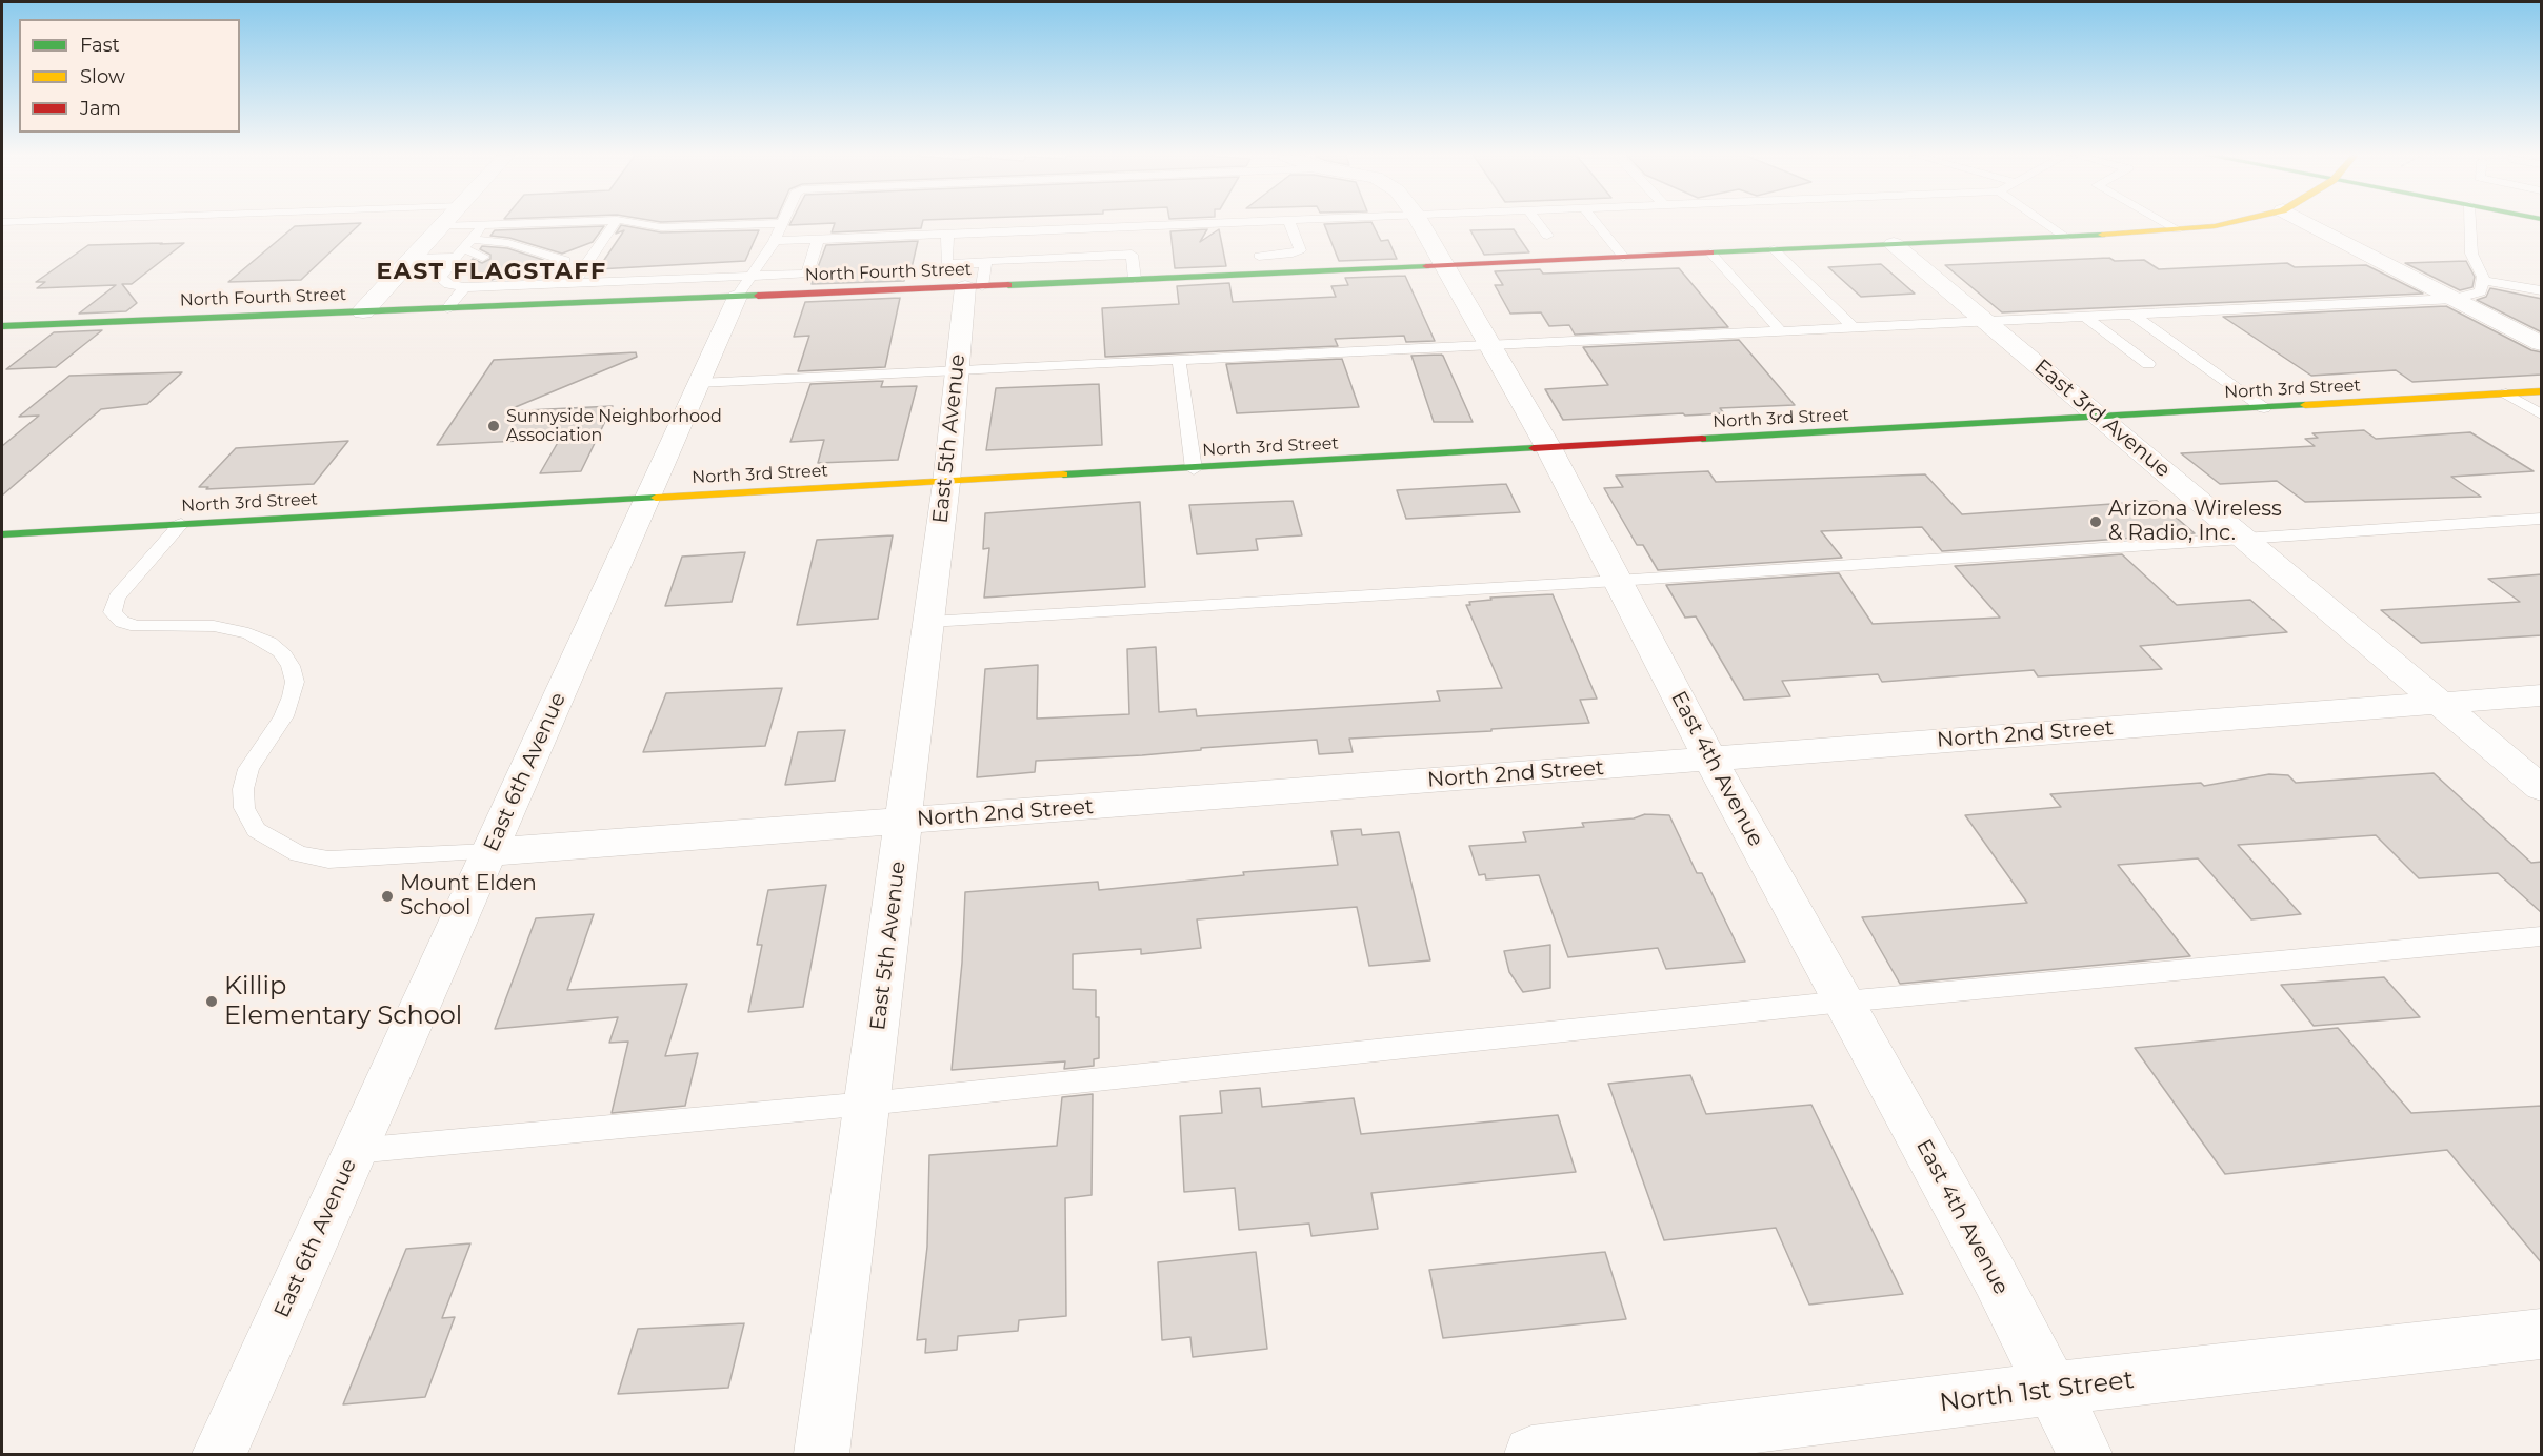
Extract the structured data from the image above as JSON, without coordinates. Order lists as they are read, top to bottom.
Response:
{
  "streets": {
    "main road": ["North Fourth Street", "North 3rd Street"],
    "street": [
      "East 3rd Avenue",
      "East 5th Avenue",
      "North 2nd Street",
      "East 4th Avenue",
      "East 6th Avenue",
      "North 1st Street"
    ]
  },
  "crossings": [
    ["North Fourth Street", "East 3rd Avenue"],
    ["North Fourth Street", "East 5th Avenue"],
    ["North Fourth Street", "East 4th Avenue"],
    ["North Fourth Street", "East 6th Avenue"],
    ["North 3rd Street", "East 3rd Avenue"],
    ["North 3rd Street", "East 5th Avenue"],
    ["North 3rd Street", "East 4th Avenue"],
    ["North 3rd Street", "East 6th Avenue"],
    ["East 3rd Avenue", "North 2nd Street"],
    ["East 5th Avenue", "North 2nd Street"],
    ["North 2nd Street", "East 4th Avenue"],
    ["North 2nd Street", "East 6th Avenue"],
    ["East 4th Avenue", "North 1st Street"]
  ],
  "districts": ["EAST FLAGSTAFF"],
  "places": [
    "Sunnyside Neighborhood Association",
    "Arizona Wireless & Radio, Inc.",
    "Mount Elden School",
    "Killip Elementary School"
  ],
  "legend": ["Fast", "Slow", "Jam"]
}
